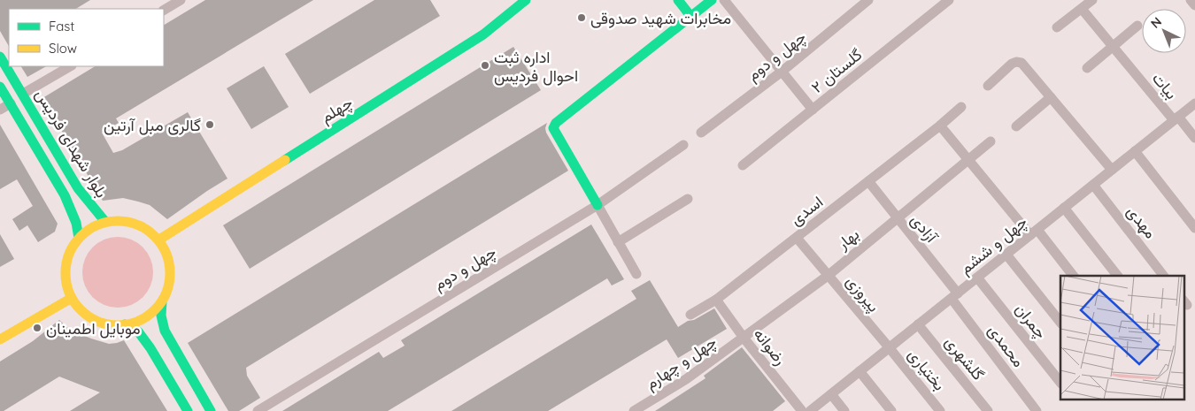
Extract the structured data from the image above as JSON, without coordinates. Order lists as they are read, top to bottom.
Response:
{
  "streets": {
    "main road": ["چهلم", "بلوار شهدای فردیس"],
    "street": [
      "چهل و دوم",
      "گلستان ۲",
      "بیات",
      "اسدی",
      "مهدی",
      "آزادی",
      "بهار",
      "چهل و ششم",
      "پیروزی",
      "چمران",
      "محمدی",
      "رضوانه",
      "گلشهری",
      "چهل و چهارم",
      "بختیاری"
    ]
  },
  "crossings": [
    ["بیات", "چهل و ششم"],
    ["چهلم", "بلوار شهدای فردیس"],
    ["اسدی", "آزادی"],
    ["اسدی", "پیروزی"],
    ["اسدی", "رضوانه"],
    ["مهدی", "چهل و ششم"],
    ["آزادی", "بهار"],
    ["آزادی", "چهل و ششم"],
    ["آزادی", "محمدی"],
    ["بهار", "پیروزی"],
    ["بهار", "رضوانه"],
    ["بهار", "چهل و چهارم"],
    ["چهل و ششم", "پیروزی"],
    ["چهل و ششم", "چمران"],
    ["چهل و ششم", "محمدی"],
    ["چهل و ششم", "رضوانه"],
    ["چهل و ششم", "گلشهری"],
    ["چهل و ششم", "بختیاری"],
    ["پیروزی", "بختیاری"],
    ["رضوانه", "چهل و چهارم"]
  ],
  "places": [
    "مخابرات شهید صدوقی",
    "اداره ثبت احوال فردیس",
    "گالری مبل آرتین",
    "موبایل اطمینان"
  ],
  "legend": ["Fast", "Slow"],
  "north": "top left"
}
